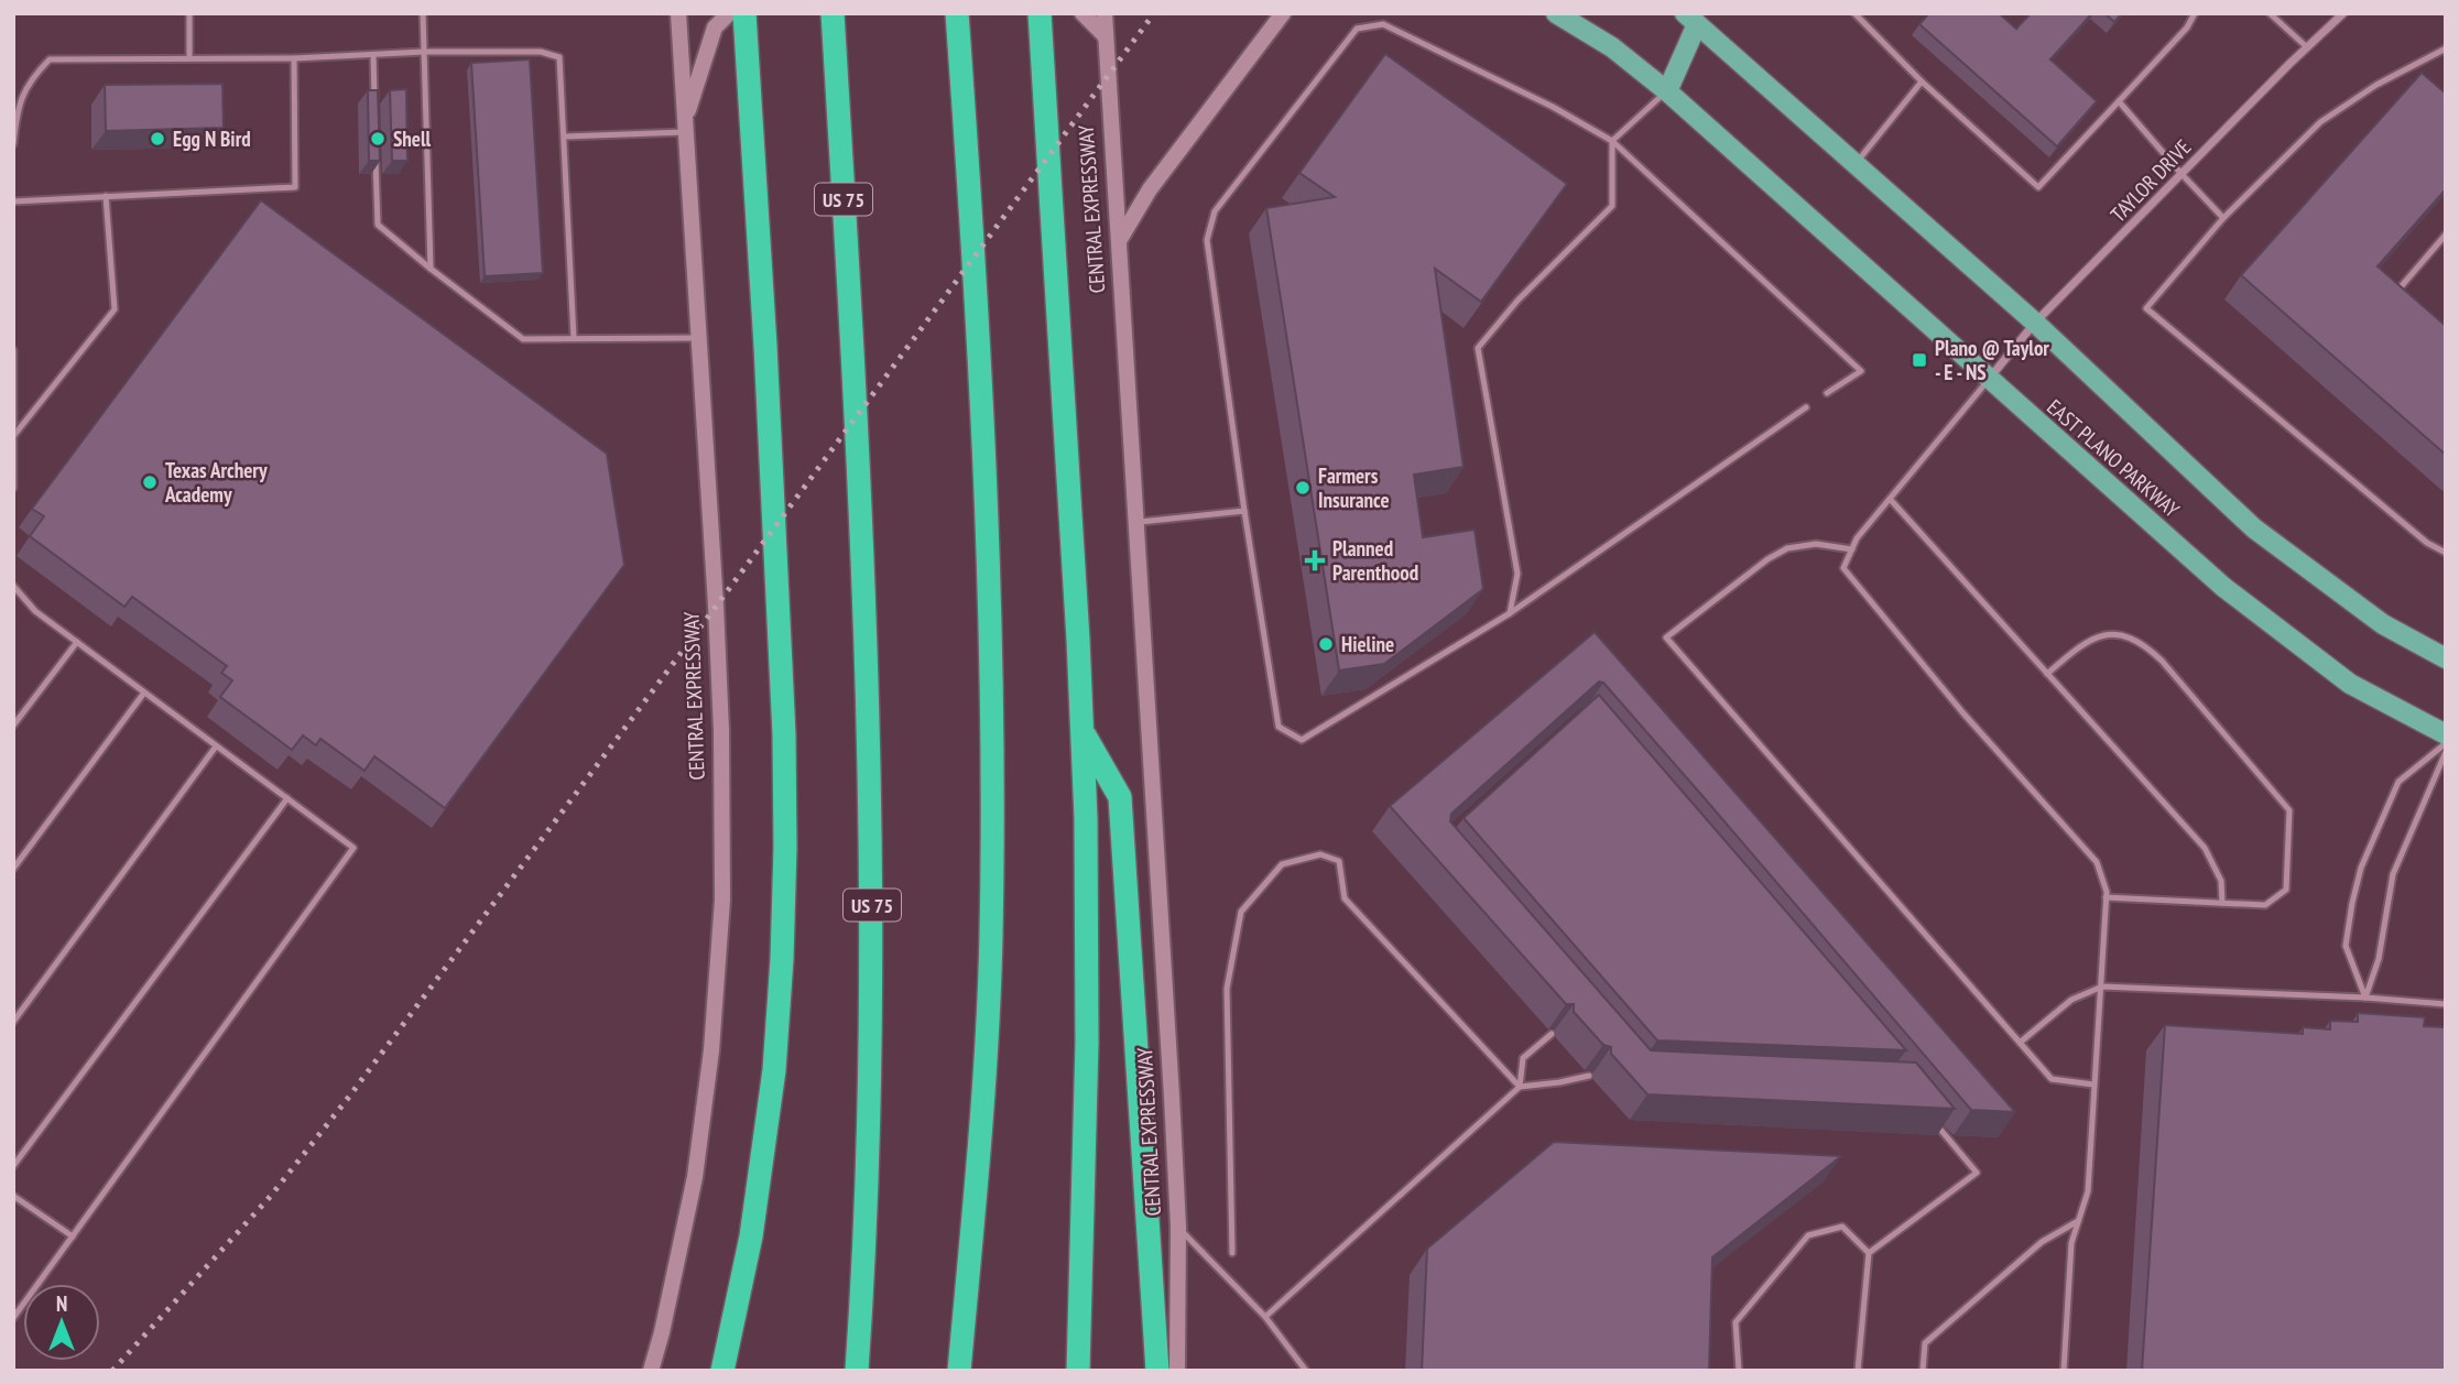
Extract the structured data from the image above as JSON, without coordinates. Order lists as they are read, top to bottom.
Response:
{
  "streets": {
    "highway": ["US 75"],
    "main road": ["CENTRAL EXPRESSWAY", "EAST PLANO PARKWAY"],
    "street": ["TAYLOR DRIVE"]
  },
  "crossings": [
    ["TAYLOR DRIVE", "EAST PLANO PARKWAY"]
  ],
  "places": {
    "other": [
      "Egg N Bird",
      "Shell",
      "Texas Archery Academy",
      "Farmers Insurance",
      "Hieline"
    ],
    "transit": ["Plano @ Taylor - E - NS"],
    "health": ["Planned Parenthood"]
  },
  "north": "top"
}
